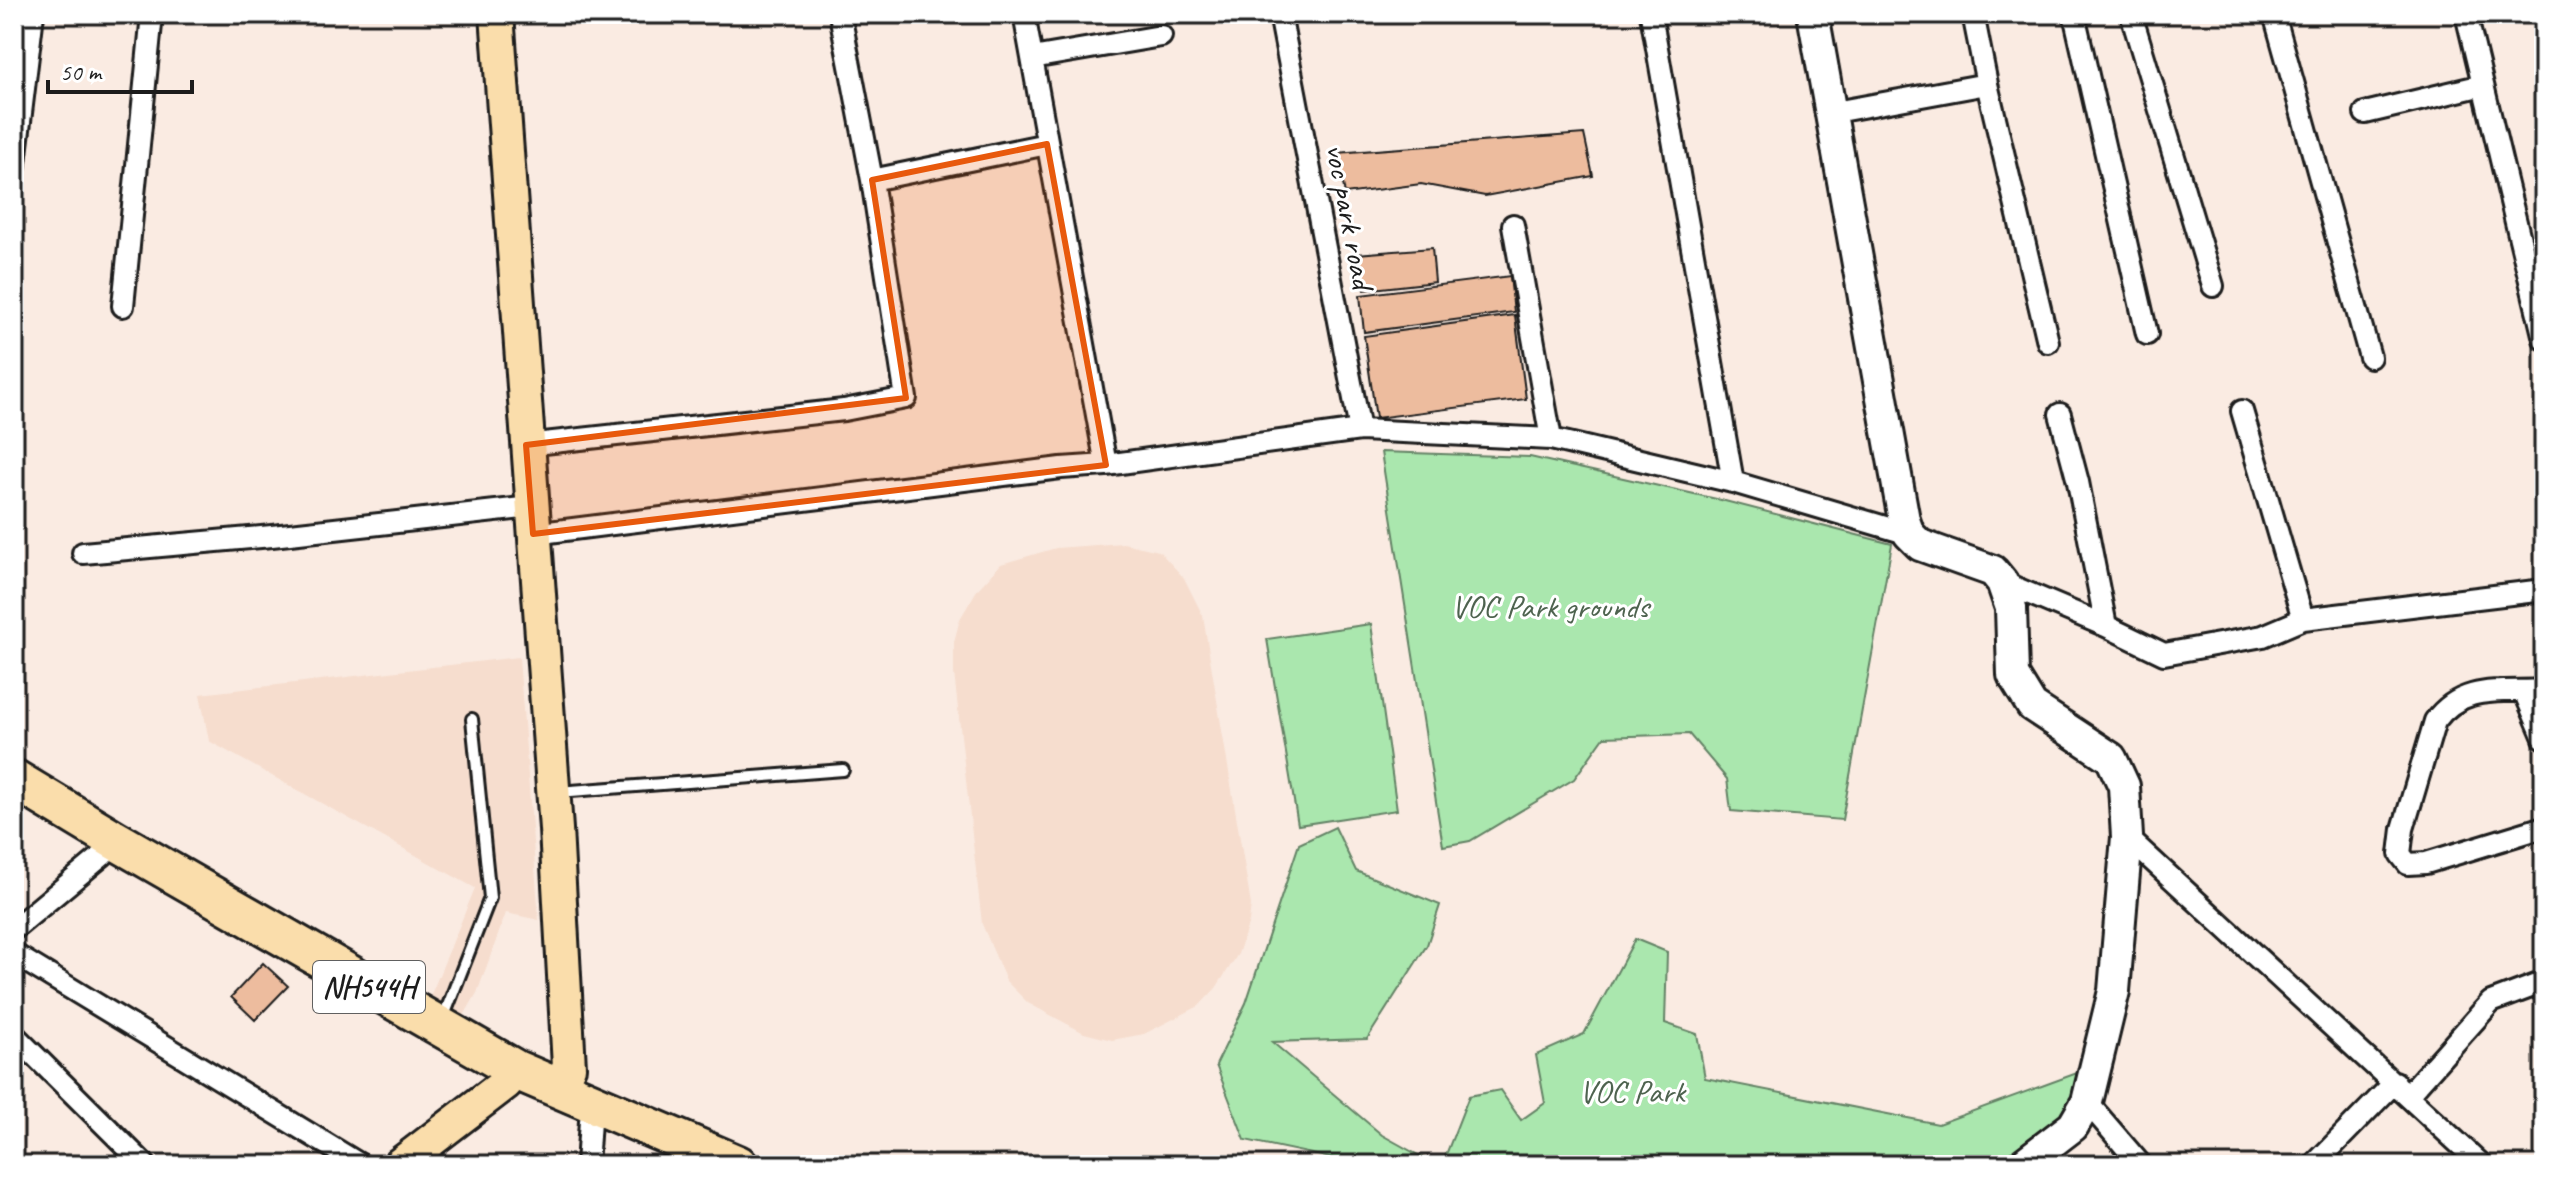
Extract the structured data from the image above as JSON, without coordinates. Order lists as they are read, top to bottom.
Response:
{
  "streets": {
    "highway": ["NH544H"],
    "street": ["voc park road"]
  },
  "parks": ["VOC Park grounds", "VOC Park"],
  "scale_bar": "50 m"
}
